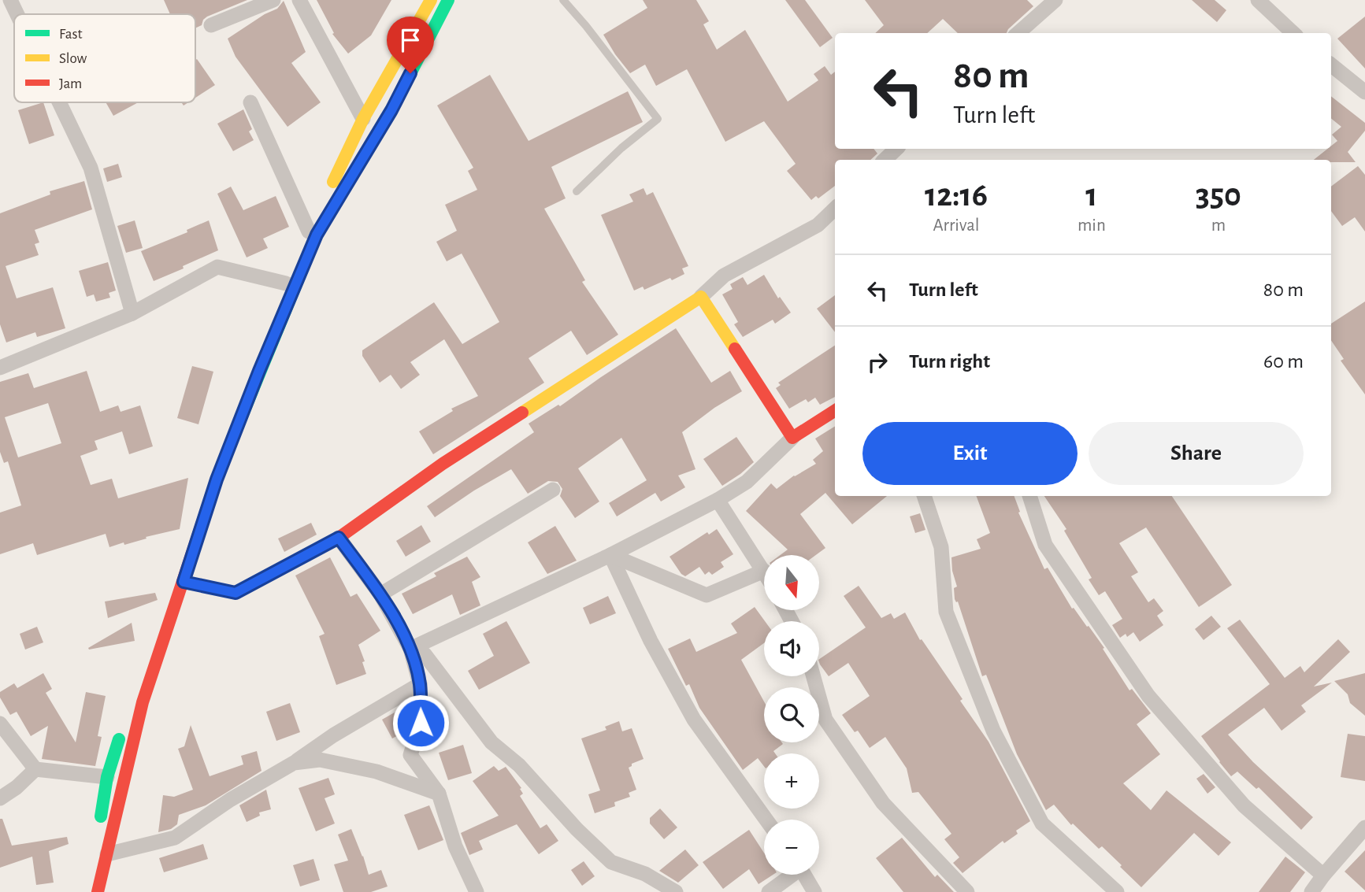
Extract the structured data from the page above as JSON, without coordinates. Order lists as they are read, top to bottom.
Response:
{
  "legend": ["Fast", "Slow", "Jam"],
  "north": "bottom",
  "page": {
    "turn": ["80 m", "Turn left"],
    "eta": [
      "12:16",
      "Arrival",
      "1",
      "min",
      "350",
      "m"
    ],
    "list": [
      {
        "name": "Turn left",
        "value": "80 m"
      },
      {
        "name": "Turn right",
        "value": "60 m"
      }
    ],
    "buttons": ["Exit", "Share"],
    "map_buttons": ["+", "−"]
  }
}
